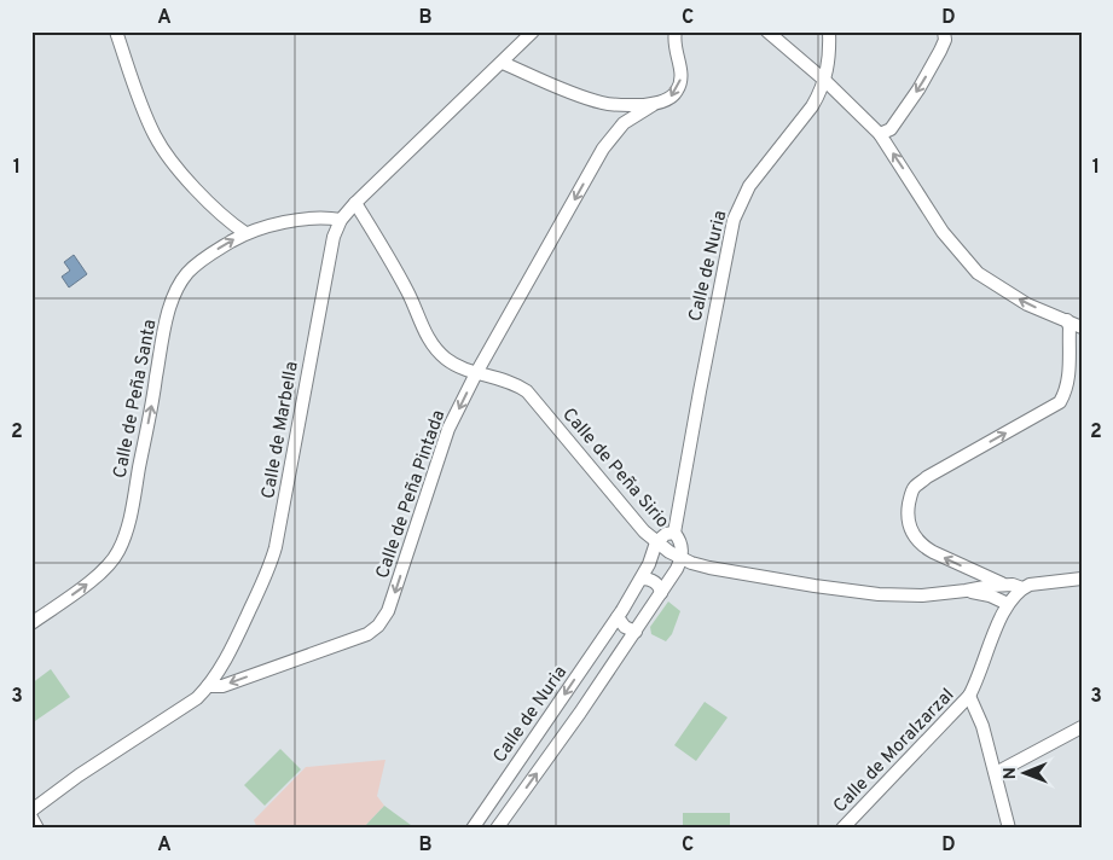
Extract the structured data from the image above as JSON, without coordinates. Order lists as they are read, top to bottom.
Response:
{
  "streets": {
    "street": [
      "Calle de Nuria",
      "Calle de Peña Santa",
      "Calle de Marbella",
      "Calle de Peña Sirio",
      "Calle de Peña Pintada",
      "Calle de Moralzarzal"
    ]
  },
  "crossings": [
    ["Calle de Nuria", "Calle de Peña Sirio"],
    ["Calle de Peña Santa", "Calle de Marbella"],
    ["Calle de Marbella", "Calle de Peña Sirio"],
    ["Calle de Marbella", "Calle de Peña Pintada"],
    ["Calle de Peña Sirio", "Calle de Peña Pintada"],
    ["Calle de Peña Sirio", "Calle de Moralzarzal"]
  ],
  "one_way": ["Calle de Peña Santa", "Calle de Peña Pintada"],
  "north": "left",
  "grid": {
    "columns": [
      "A",
      "B",
      "C",
      "D"
    ],
    "rows": ["1", "2", "3"]
  }
}
